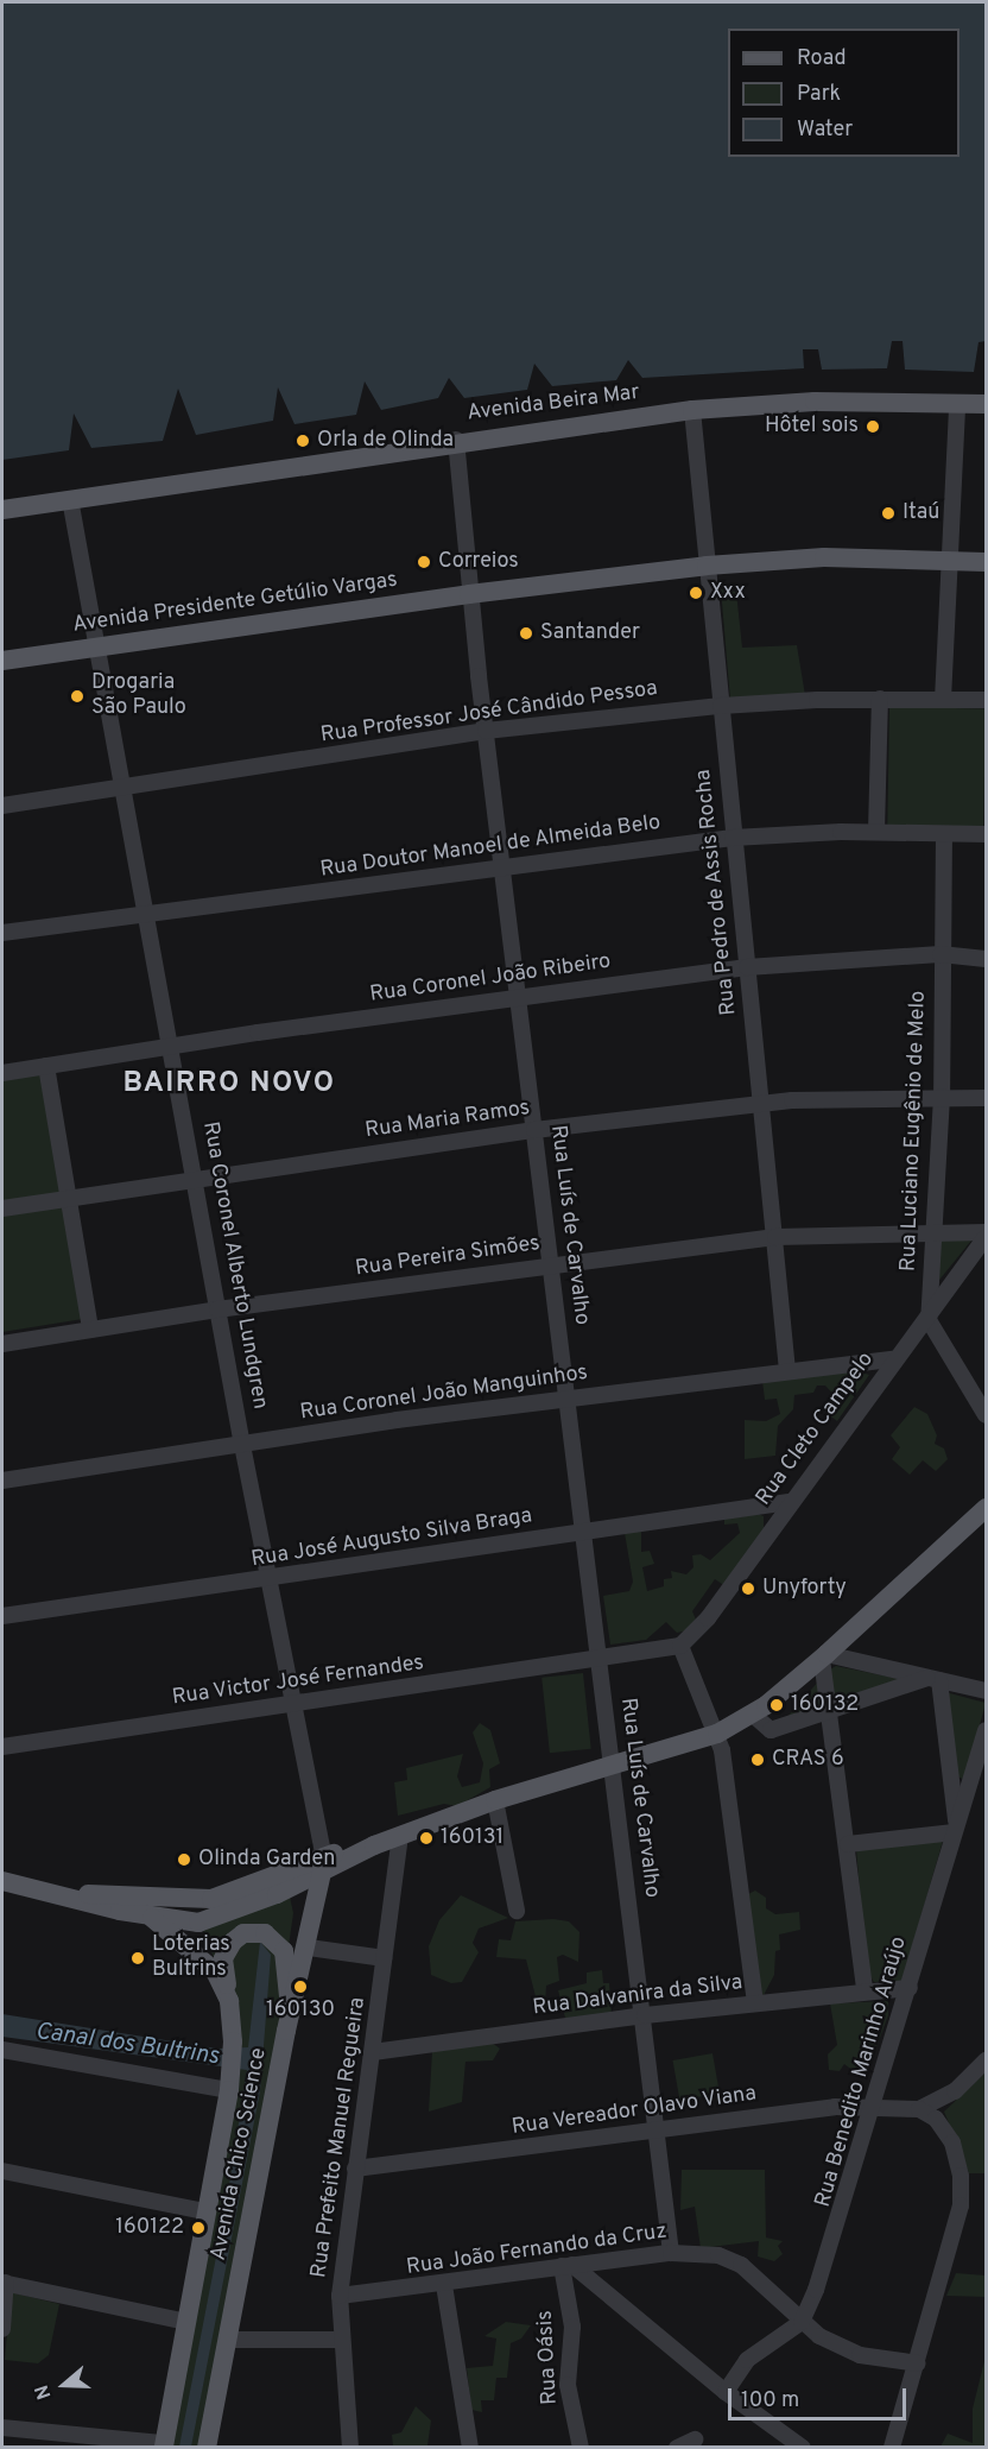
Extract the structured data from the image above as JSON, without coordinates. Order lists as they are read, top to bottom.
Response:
{
  "streets": {
    "main road": ["Avenida Beira Mar", "Avenida Presidente Getúlio Vargas", "Avenida Chico Science"],
    "street": [
      "Rua Professor José Cândido Pessoa",
      "Rua Doutor Manoel de Almeida Belo",
      "Rua Pedro de Assis Rocha",
      "Rua Coronel João Ribeiro",
      "Rua Maria Ramos",
      "Rua Luciano Eugênio de Melo",
      "Rua Luís de Carvalho",
      "Rua Pereira Simões",
      "Rua Coronel Alberto Lundgren",
      "Rua Coronel João Manguinhos",
      "Rua Cleto Campelo",
      "Rua José Augusto Silva Braga",
      "Rua Victor José Fernandes",
      "Rua Dalvanira da Silva",
      "Rua Benedito Marinho Araújo",
      "Rua Vereador Olavo Viana",
      "Rua Prefeito Manuel Regueira",
      "Rua João Fernando da Cruz",
      "Rua Oásis"
    ]
  },
  "crossings": [
    ["Avenida Beira Mar", "Rua Pedro de Assis Rocha"],
    ["Avenida Beira Mar", "Rua Luís de Carvalho"],
    ["Avenida Beira Mar", "Rua Coronel Alberto Lundgren"],
    ["Avenida Presidente Getúlio Vargas", "Rua Pedro de Assis Rocha"],
    ["Avenida Presidente Getúlio Vargas", "Rua Luís de Carvalho"],
    ["Avenida Presidente Getúlio Vargas", "Rua Coronel Alberto Lundgren"],
    ["Rua Professor José Cândido Pessoa", "Rua Pedro de Assis Rocha"],
    ["Rua Professor José Cândido Pessoa", "Rua Luís de Carvalho"],
    ["Rua Professor José Cândido Pessoa", "Rua Coronel Alberto Lundgren"],
    ["Rua Doutor Manoel de Almeida Belo", "Rua Pedro de Assis Rocha"],
    ["Rua Doutor Manoel de Almeida Belo", "Rua Luciano Eugênio de Melo"],
    ["Rua Doutor Manoel de Almeida Belo", "Rua Luís de Carvalho"],
    ["Rua Doutor Manoel de Almeida Belo", "Rua Coronel Alberto Lundgren"],
    ["Rua Pedro de Assis Rocha", "Rua Coronel João Ribeiro"],
    ["Rua Pedro de Assis Rocha", "Rua Maria Ramos"],
    ["Rua Pedro de Assis Rocha", "Rua Pereira Simões"],
    ["Rua Pedro de Assis Rocha", "Rua Coronel João Manguinhos"],
    ["Rua Coronel João Ribeiro", "Rua Luciano Eugênio de Melo"],
    ["Rua Coronel João Ribeiro", "Rua Luís de Carvalho"],
    ["Rua Coronel João Ribeiro", "Rua Coronel Alberto Lundgren"],
    ["Rua Maria Ramos", "Rua Luciano Eugênio de Melo"],
    ["Rua Maria Ramos", "Rua Luís de Carvalho"],
    ["Rua Maria Ramos", "Rua Coronel Alberto Lundgren"],
    ["Rua Luciano Eugênio de Melo", "Rua Pereira Simões"],
    ["Rua Luciano Eugênio de Melo", "Rua Cleto Campelo"],
    ["Rua Luís de Carvalho", "Rua Pereira Simões"],
    ["Rua Luís de Carvalho", "Rua Coronel João Manguinhos"],
    ["Rua Luís de Carvalho", "Rua José Augusto Silva Braga"],
    ["Rua Luís de Carvalho", "Rua Victor José Fernandes"],
    ["Rua Luís de Carvalho", "Rua Dalvanira da Silva"],
    ["Rua Luís de Carvalho", "Rua Vereador Olavo Viana"],
    ["Rua Luís de Carvalho", "Rua João Fernando da Cruz"],
    ["Rua Pereira Simões", "Rua Coronel Alberto Lundgren"],
    ["Rua Pereira Simões", "Rua Cleto Campelo"],
    ["Rua Coronel Alberto Lundgren", "Rua Coronel João Manguinhos"],
    ["Rua Coronel Alberto Lundgren", "Rua José Augusto Silva Braga"],
    ["Rua Coronel Alberto Lundgren", "Rua Victor José Fernandes"],
    ["Rua Coronel Alberto Lundgren", "Avenida Chico Science"],
    ["Rua Coronel João Manguinhos", "Rua Cleto Campelo"],
    ["Rua Cleto Campelo", "Rua José Augusto Silva Braga"],
    ["Rua Dalvanira da Silva", "Rua Benedito Marinho Araújo"],
    ["Rua Dalvanira da Silva", "Rua Prefeito Manuel Regueira"],
    ["Rua Benedito Marinho Araújo", "Rua Vereador Olavo Viana"],
    ["Rua Benedito Marinho Araújo", "Rua João Fernando da Cruz"],
    ["Rua Vereador Olavo Viana", "Rua Prefeito Manuel Regueira"],
    ["Rua Prefeito Manuel Regueira", "Rua João Fernando da Cruz"],
    ["Rua João Fernando da Cruz", "Rua Oásis"]
  ],
  "districts": ["BAIRRO NOVO"],
  "water": ["Canal dos Bultrins"],
  "places": [
    "Hôtel sois",
    "Orla de Olinda",
    "Itaú",
    "Correios",
    "Xxx",
    "Santander",
    "Drogaria São Paulo",
    "Unyforty",
    "160132",
    "CRAS 6",
    "160131",
    "Olinda Garden",
    "Loterias Bultrins",
    "160130",
    "160122"
  ],
  "legend": ["Road", "Park", "Water"],
  "scale_bar": "100 m",
  "north": "left"
}
